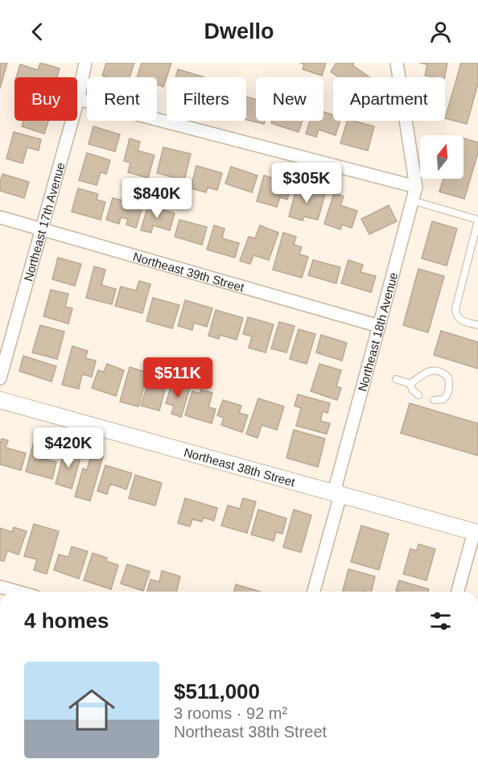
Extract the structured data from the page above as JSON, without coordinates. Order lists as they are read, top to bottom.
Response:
{
  "streets": {
    "street": [
      "Northeast 17th Avenue",
      "Northeast 39th Street",
      "Northeast 18th Avenue",
      "Northeast 38th Street"
    ]
  },
  "crossings": [
    ["Northeast 17th Avenue", "Northeast 39th Street"],
    ["Northeast 39th Street", "Northeast 18th Avenue"],
    ["Northeast 18th Avenue", "Northeast 38th Street"]
  ],
  "north": "top",
  "page": {
    "header": "Dwello",
    "chip": [
      "Buy",
      "Rent",
      "Filters",
      "New",
      "Apartment"
    ],
    "price": [
      "$305K",
      "$840K",
      "$511K",
      "$420K"
    ],
    "heading": "4 homes",
    "list": [
      {
        "name": "$511,000",
        "note": "3 rooms · 92 m² · Northeast 38th Street"
      }
    ]
  }
}
